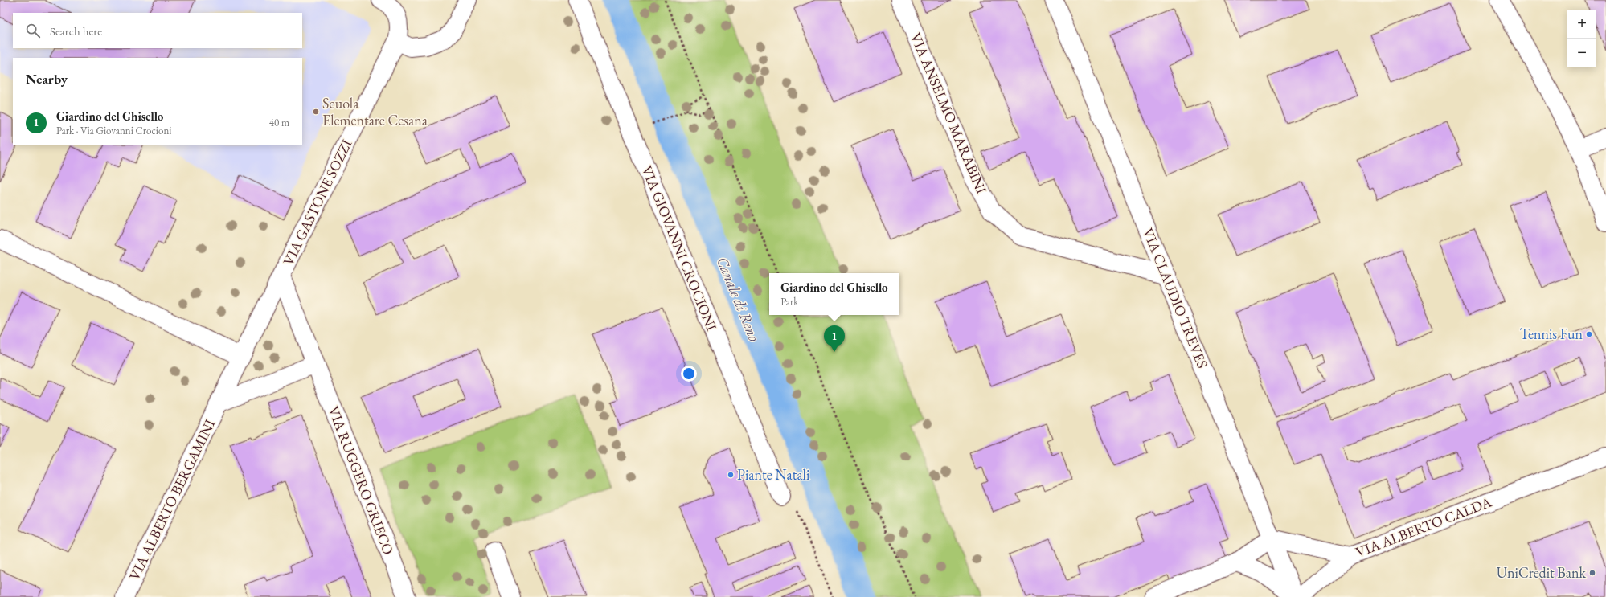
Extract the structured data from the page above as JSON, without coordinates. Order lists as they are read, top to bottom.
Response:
{
  "streets": {
    "street": [
      "VIA ANSELMO MARABINI",
      "VIA GASTONE SOZZI",
      "VIA GIOVANNI CROCIONI",
      "VIA CLAUDIO TREVES",
      "VIA RUGGERO GRIECO",
      "VIA ALBERTO BERGAMINI",
      "VIA ALBERTO CALDA"
    ]
  },
  "crossings": [
    ["VIA ANSELMO MARABINI", "VIA CLAUDIO TREVES"],
    ["VIA GASTONE SOZZI", "VIA RUGGERO GRIECO"],
    ["VIA GASTONE SOZZI", "VIA ALBERTO BERGAMINI"],
    ["VIA CLAUDIO TREVES", "VIA ALBERTO CALDA"]
  ],
  "water": ["Canale di Reno"],
  "places": [
    "Scuola Elementare Cesana",
    "Tennis Fun",
    "Piante Natali",
    "UniCredit Bank"
  ],
  "page": {
    "map_buttons": ["+", "−"],
    "search": "Search here",
    "heading": "Nearby",
    "list": [
      {
        "mark": "1",
        "name": "Giardino del Ghisello",
        "note": "Park · Via Giovanni Crocioni",
        "value": "40 m"
      }
    ],
    "popup": ["Giardino del Ghisello", "Park"],
    "pins": "1"
  }
}
